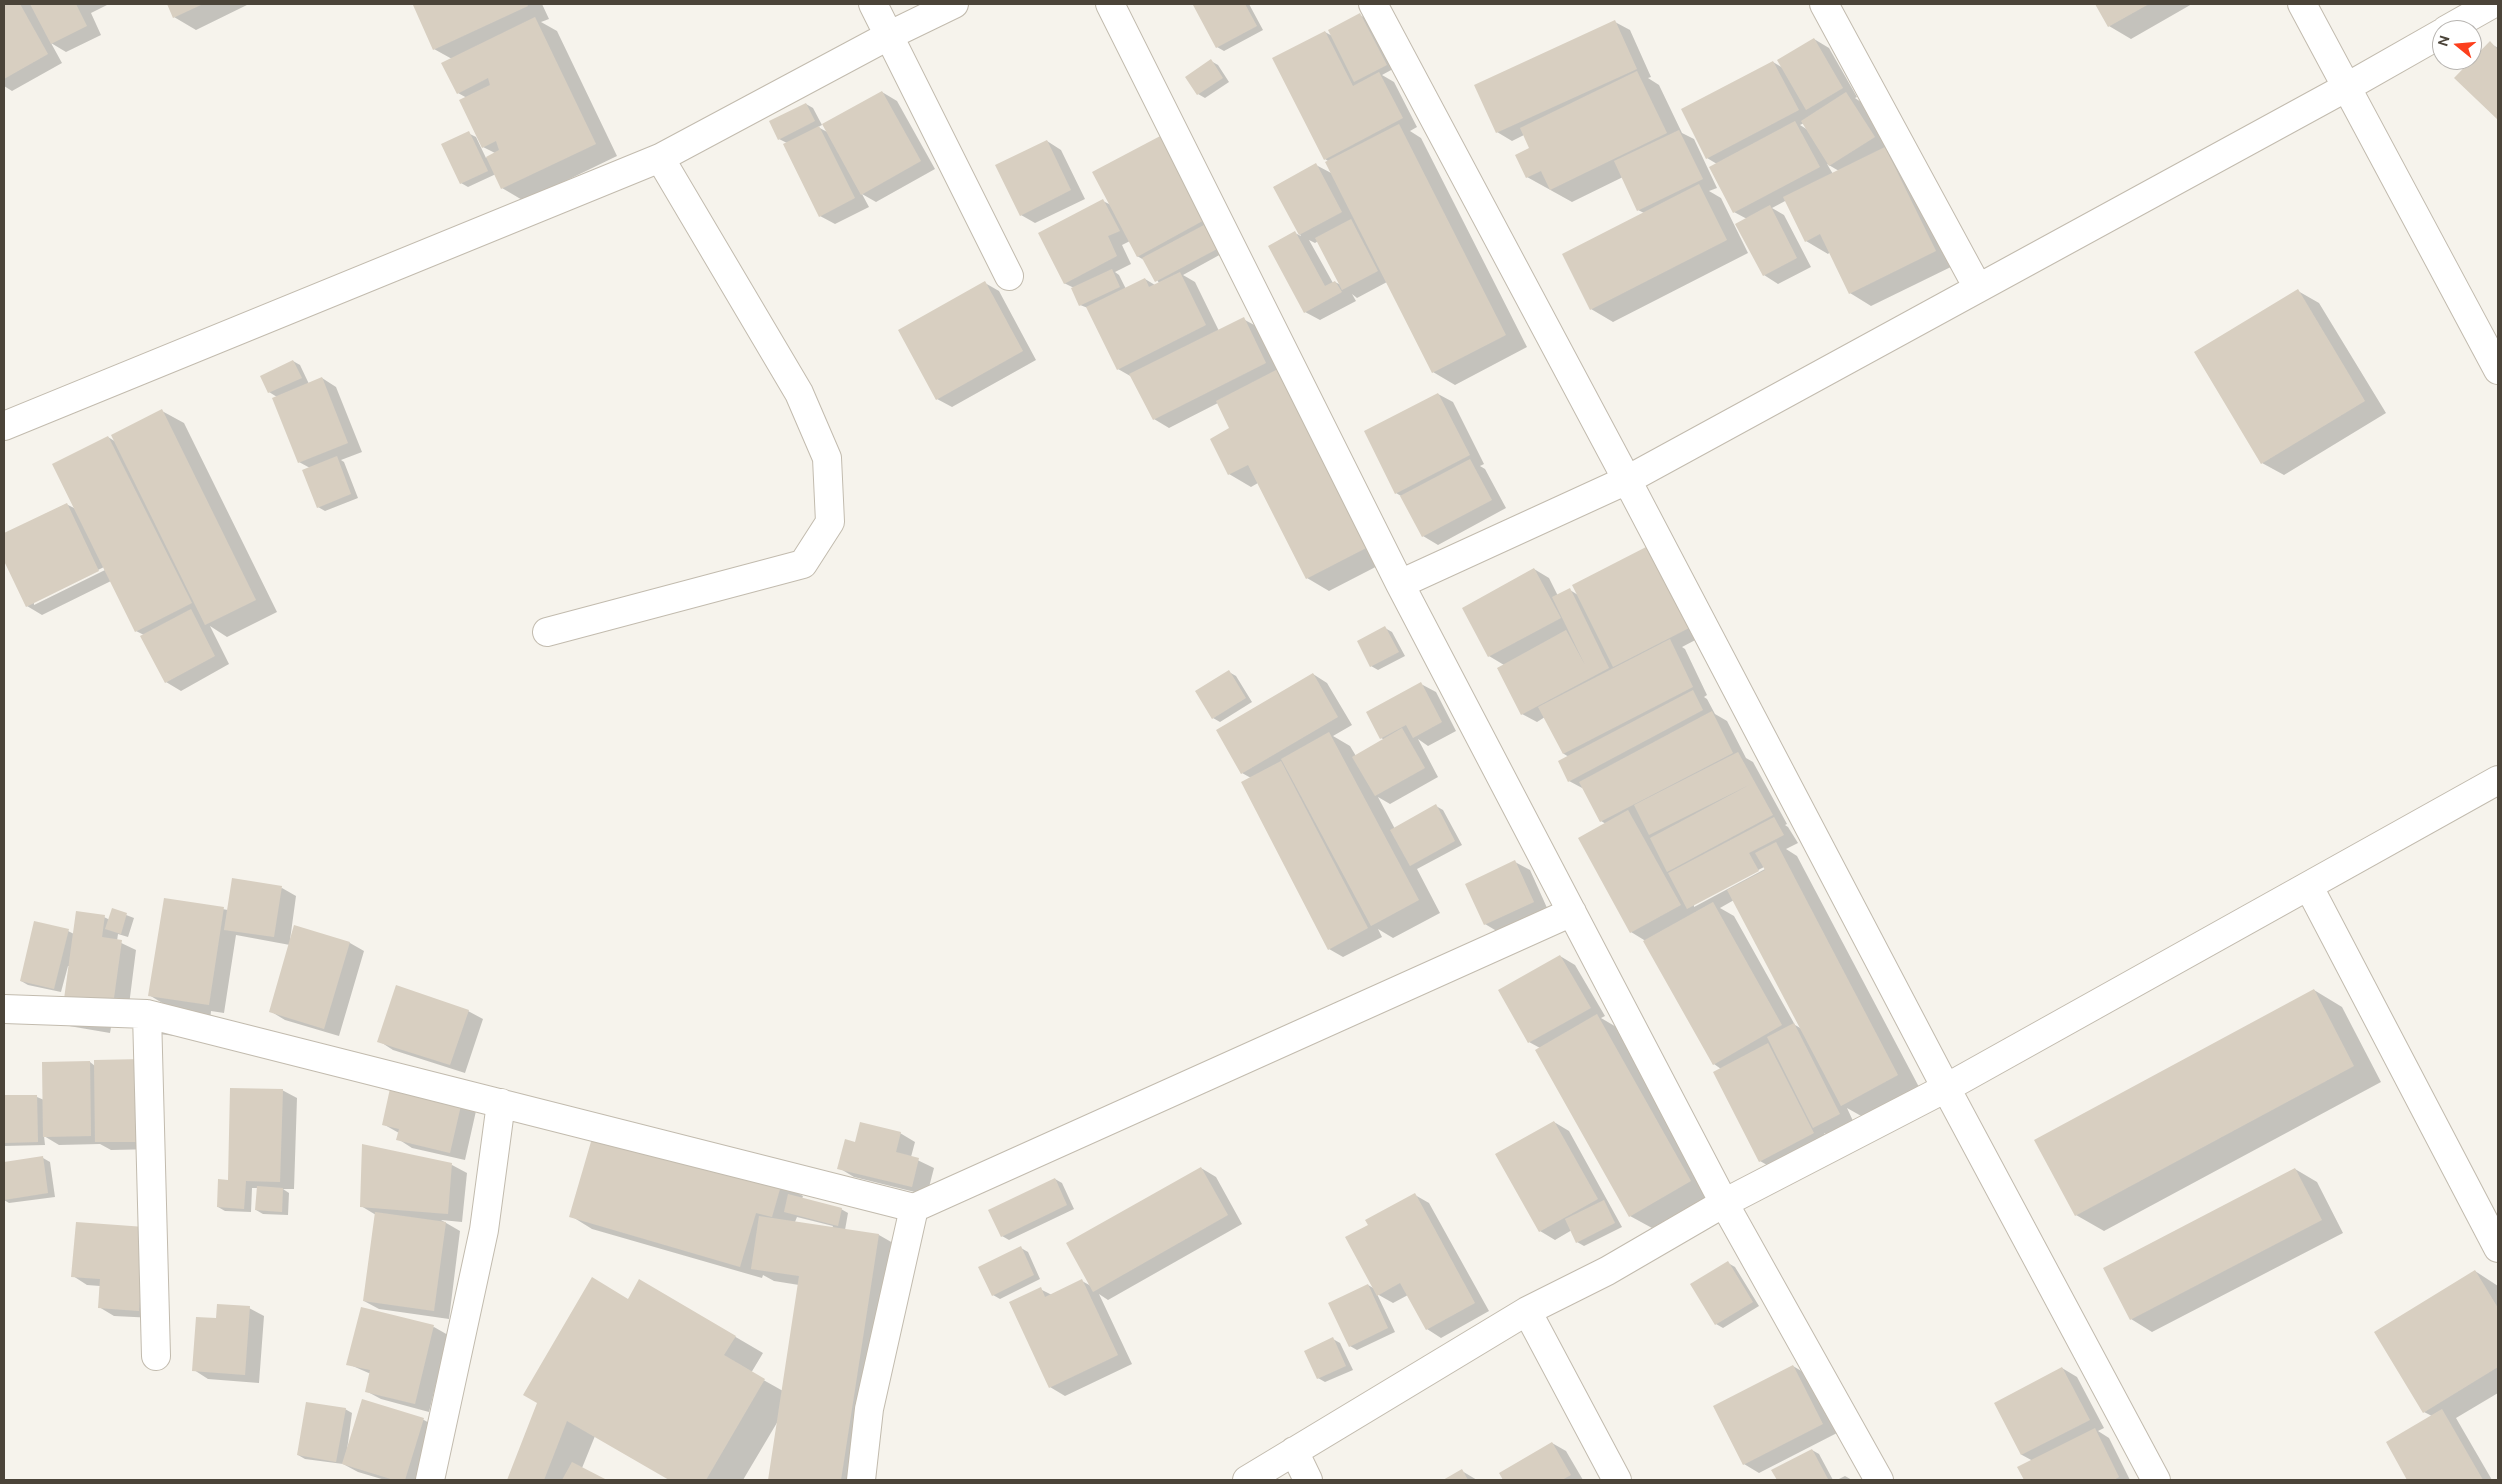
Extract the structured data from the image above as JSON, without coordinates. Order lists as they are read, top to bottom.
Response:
{
  "north": "left"
}
